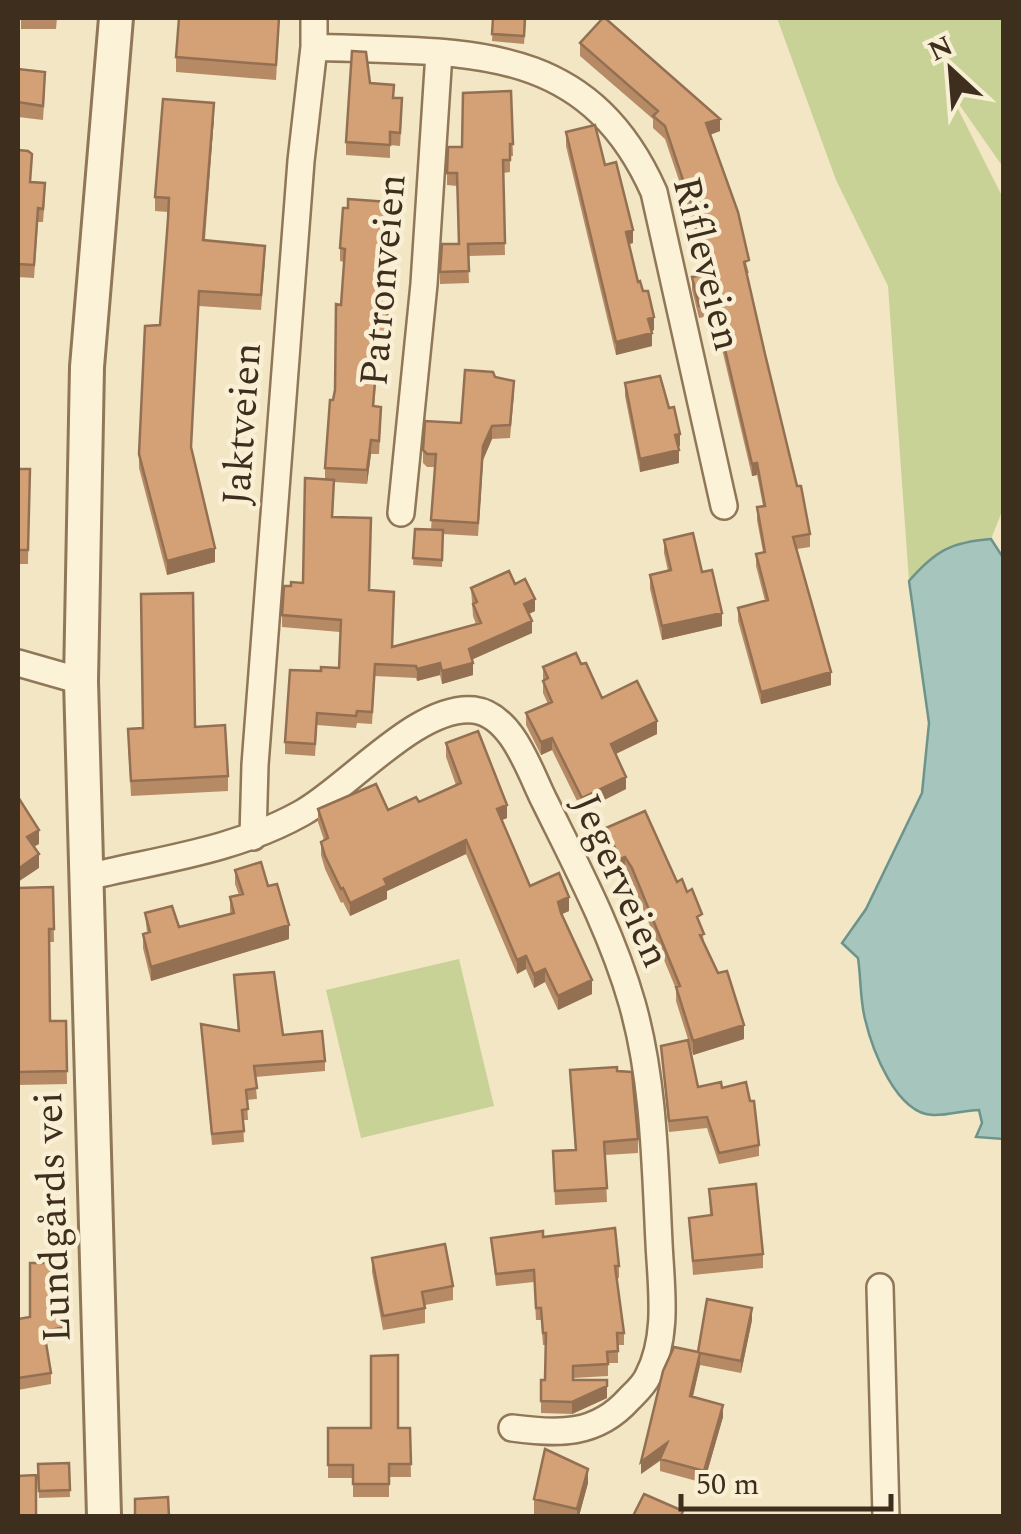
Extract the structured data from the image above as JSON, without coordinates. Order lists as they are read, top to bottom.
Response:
{
  "streets": {
    "street": [
      "Rifleveien",
      "Patronveien",
      "Jaktveien",
      "Jegerveien",
      "Lundgårds vei"
    ]
  },
  "crossings": [
    ["Rifleveien", "Patronveien"],
    ["Rifleveien", "Jaktveien"],
    ["Jaktveien", "Jegerveien"],
    ["Jegerveien", "Lundgårds vei"]
  ],
  "scale_bar": "50 m",
  "north": "top left"
}
